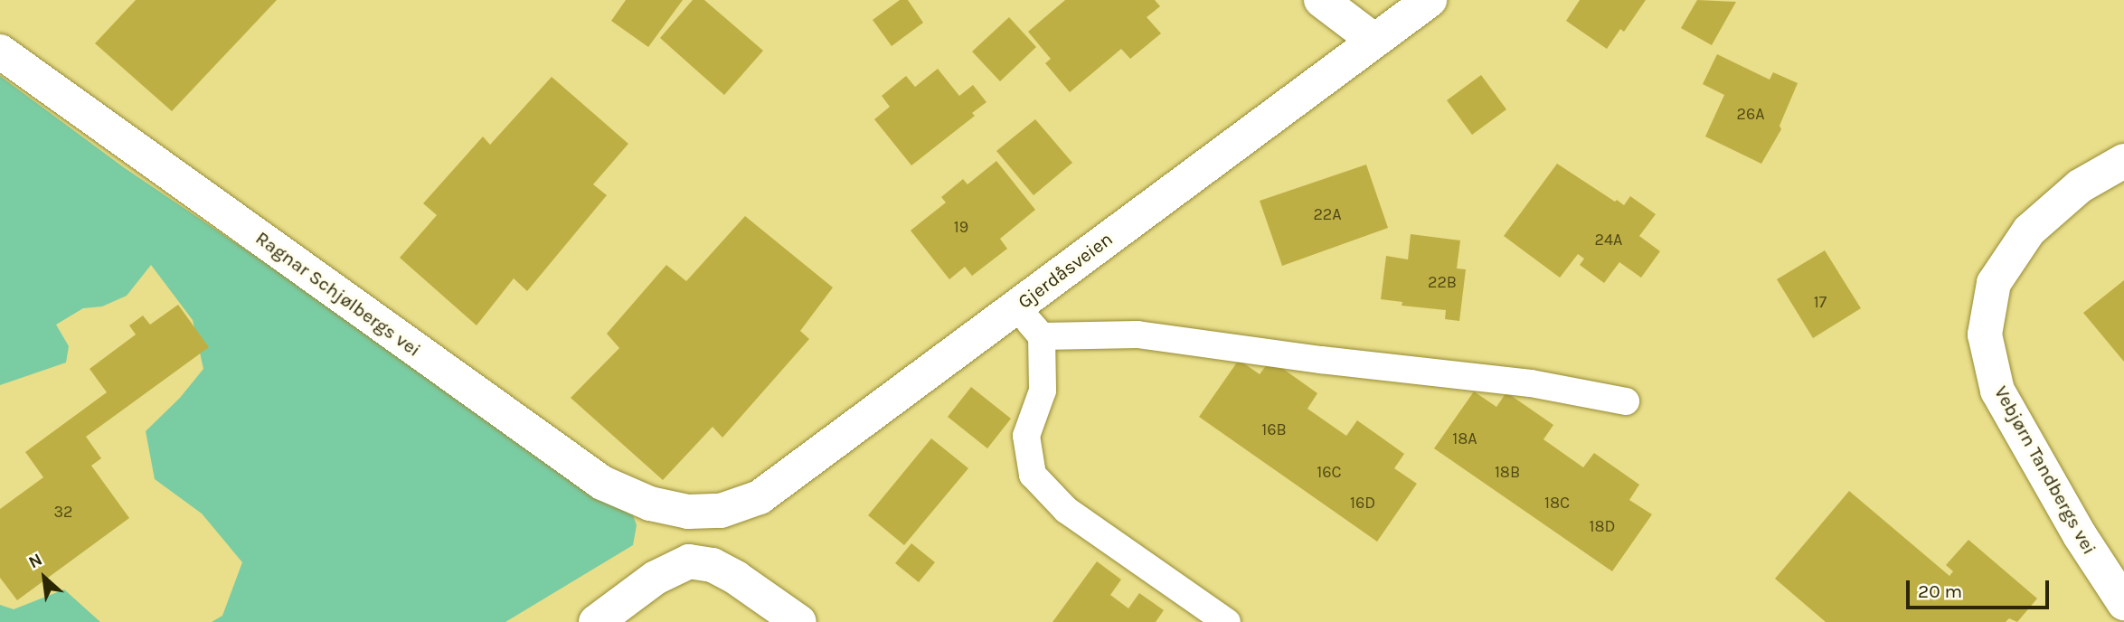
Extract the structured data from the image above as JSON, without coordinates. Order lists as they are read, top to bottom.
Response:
{
  "streets": {
    "street": ["Gjerdåsveien", "Ragnar Schjølbergs vei", "Vebjørn Tandbergs vei"]
  },
  "crossings": [
    ["Gjerdåsveien", "Ragnar Schjølbergs vei"]
  ],
  "house_numbers": [
    "26A",
    "22A",
    "19",
    "24A",
    "22B",
    "17",
    "16B",
    "18A",
    "16C",
    "18B",
    "16D",
    "18C",
    "32",
    "18D"
  ],
  "scale_bar": "20 m",
  "north": "top left"
}
